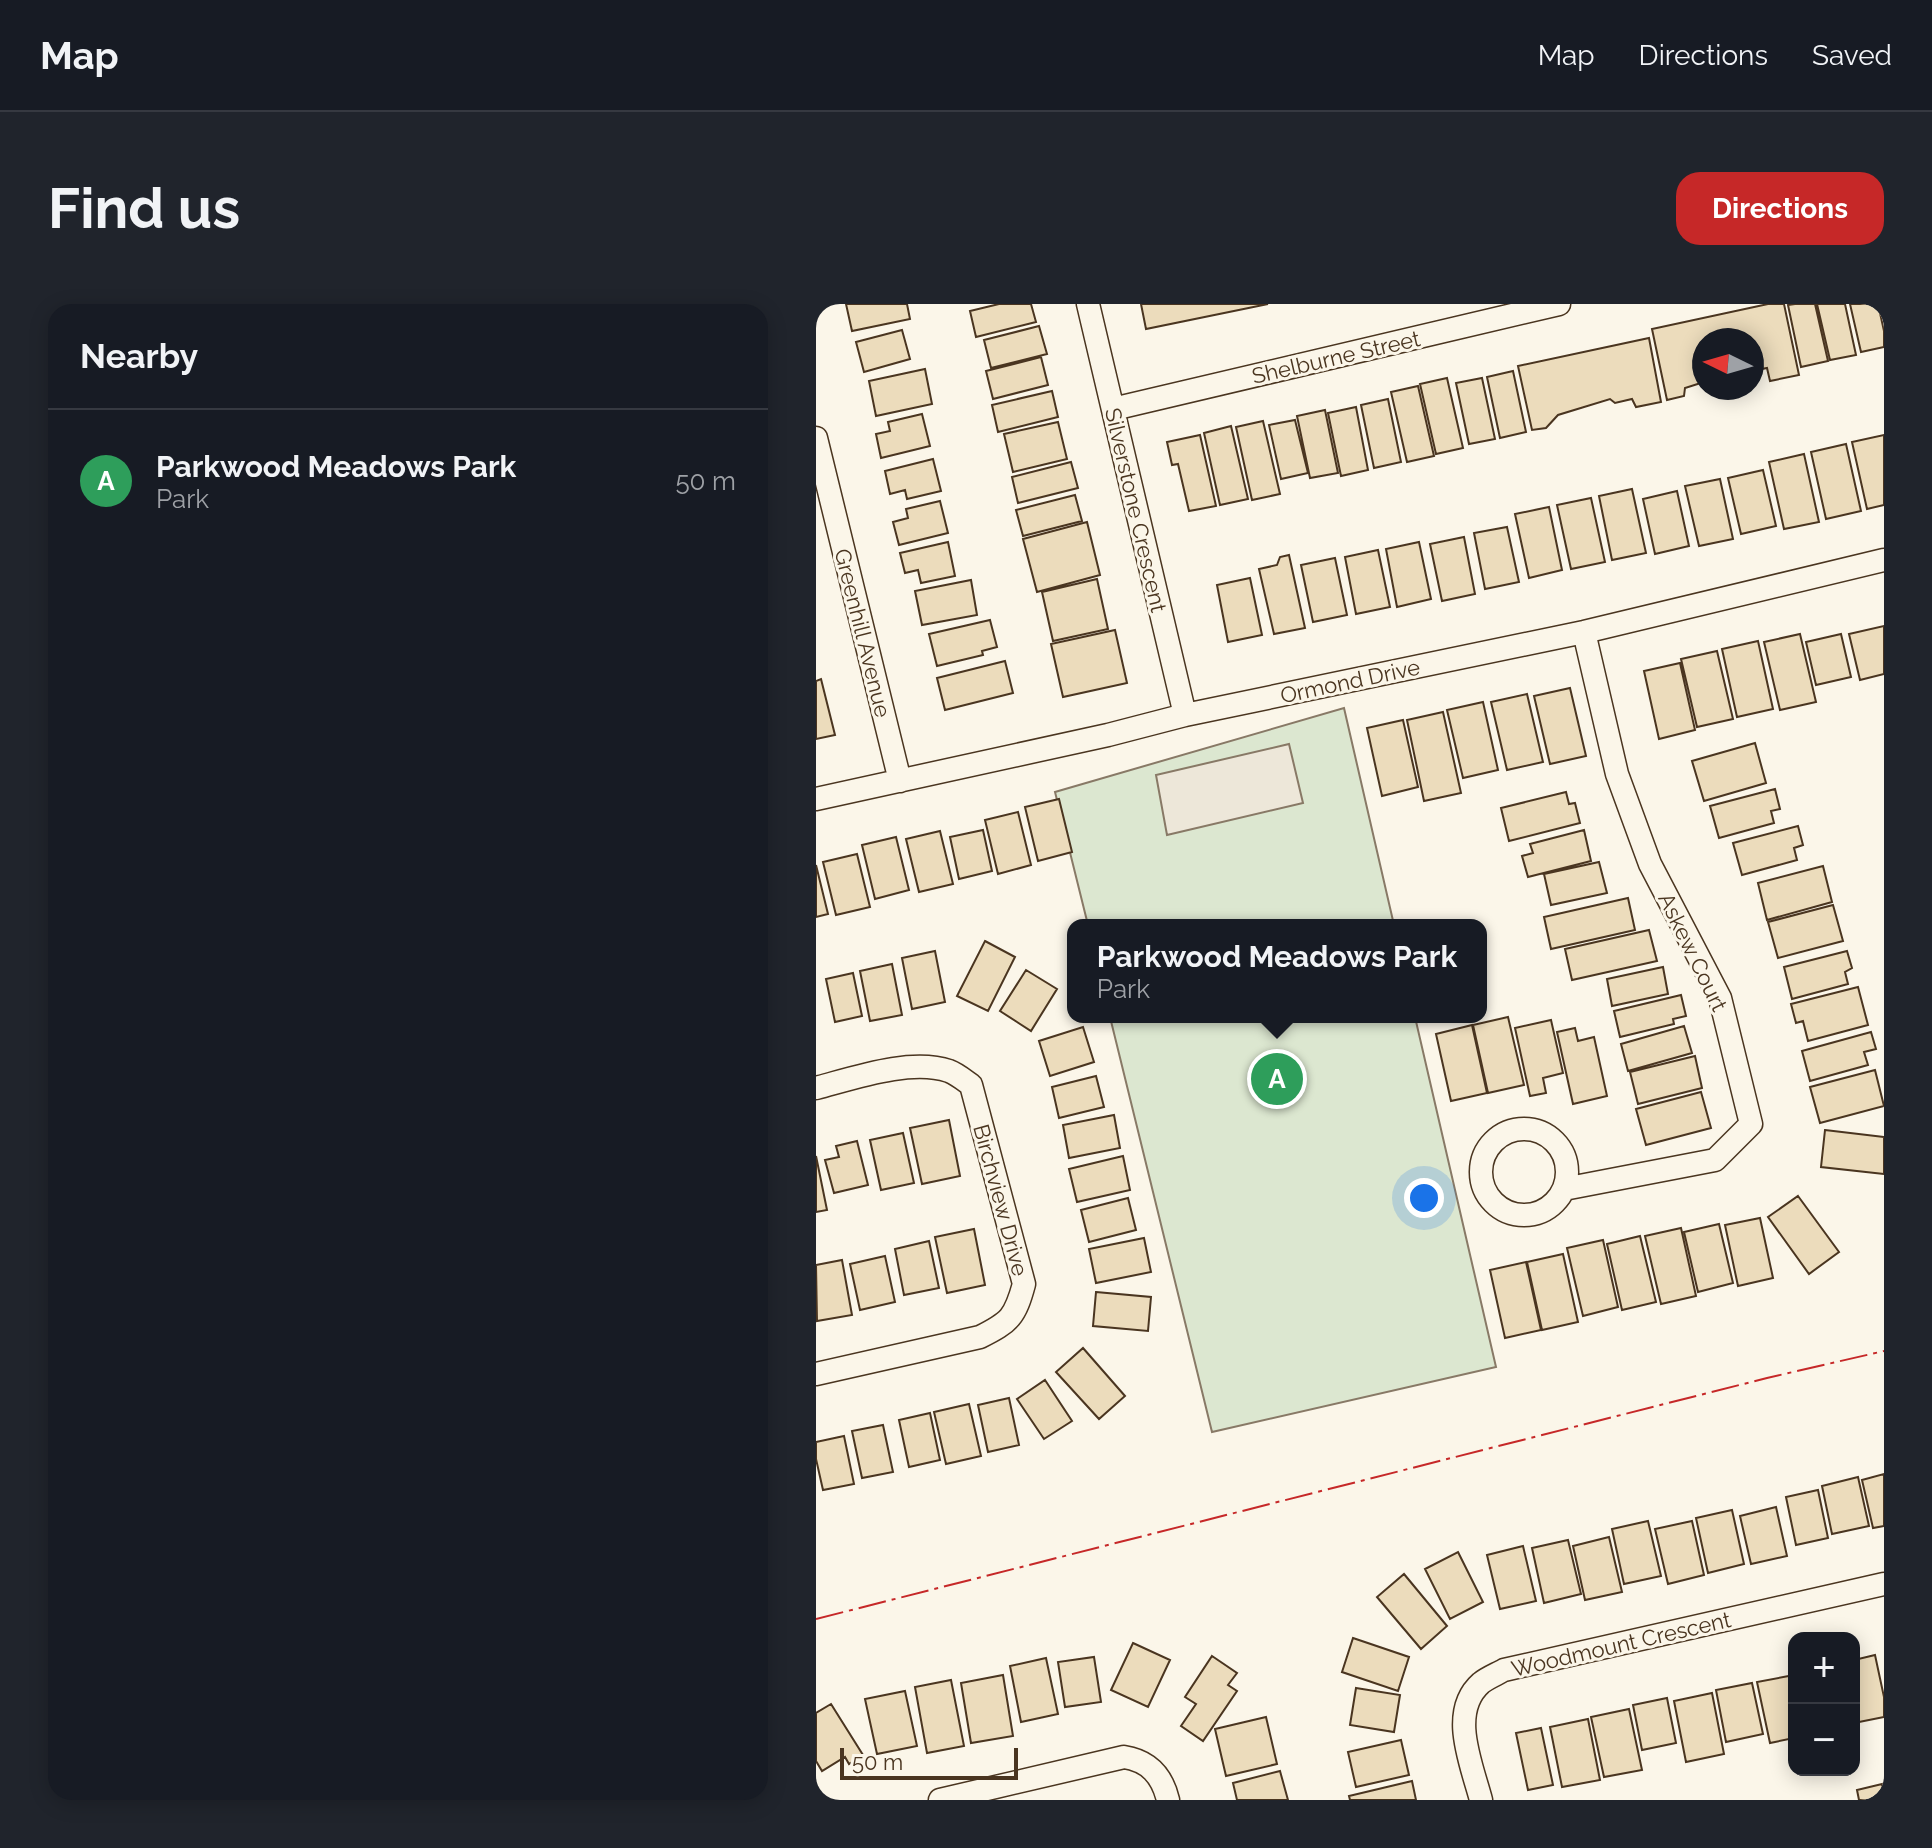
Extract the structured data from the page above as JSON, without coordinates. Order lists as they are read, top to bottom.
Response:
{
  "streets": {
    "street": [
      "Shelburne Street",
      "Silverstone Crescent",
      "Greenhill Avenue",
      "Ormond Drive",
      "Askew Court",
      "Birchview Drive",
      "Woodmount Crescent"
    ]
  },
  "crossings": [
    ["Shelburne Street", "Silverstone Crescent"],
    ["Silverstone Crescent", "Ormond Drive"],
    ["Greenhill Avenue", "Ormond Drive"],
    ["Ormond Drive", "Askew Court"]
  ],
  "scale_bar": "50 m",
  "north": "left",
  "page": {
    "header": "Map",
    "nav": ["Map", "Directions", "Saved"],
    "buttons": "Directions",
    "title": "Find us",
    "heading": "Nearby",
    "list": [
      {
        "mark": "A",
        "name": "Parkwood Meadows Park",
        "note": "Park",
        "value": "50 m"
      }
    ],
    "popup": ["Parkwood Meadows Park", "Park"],
    "pins": "A",
    "map_buttons": ["+", "−"],
    "scale": "50 m"
  }
}
